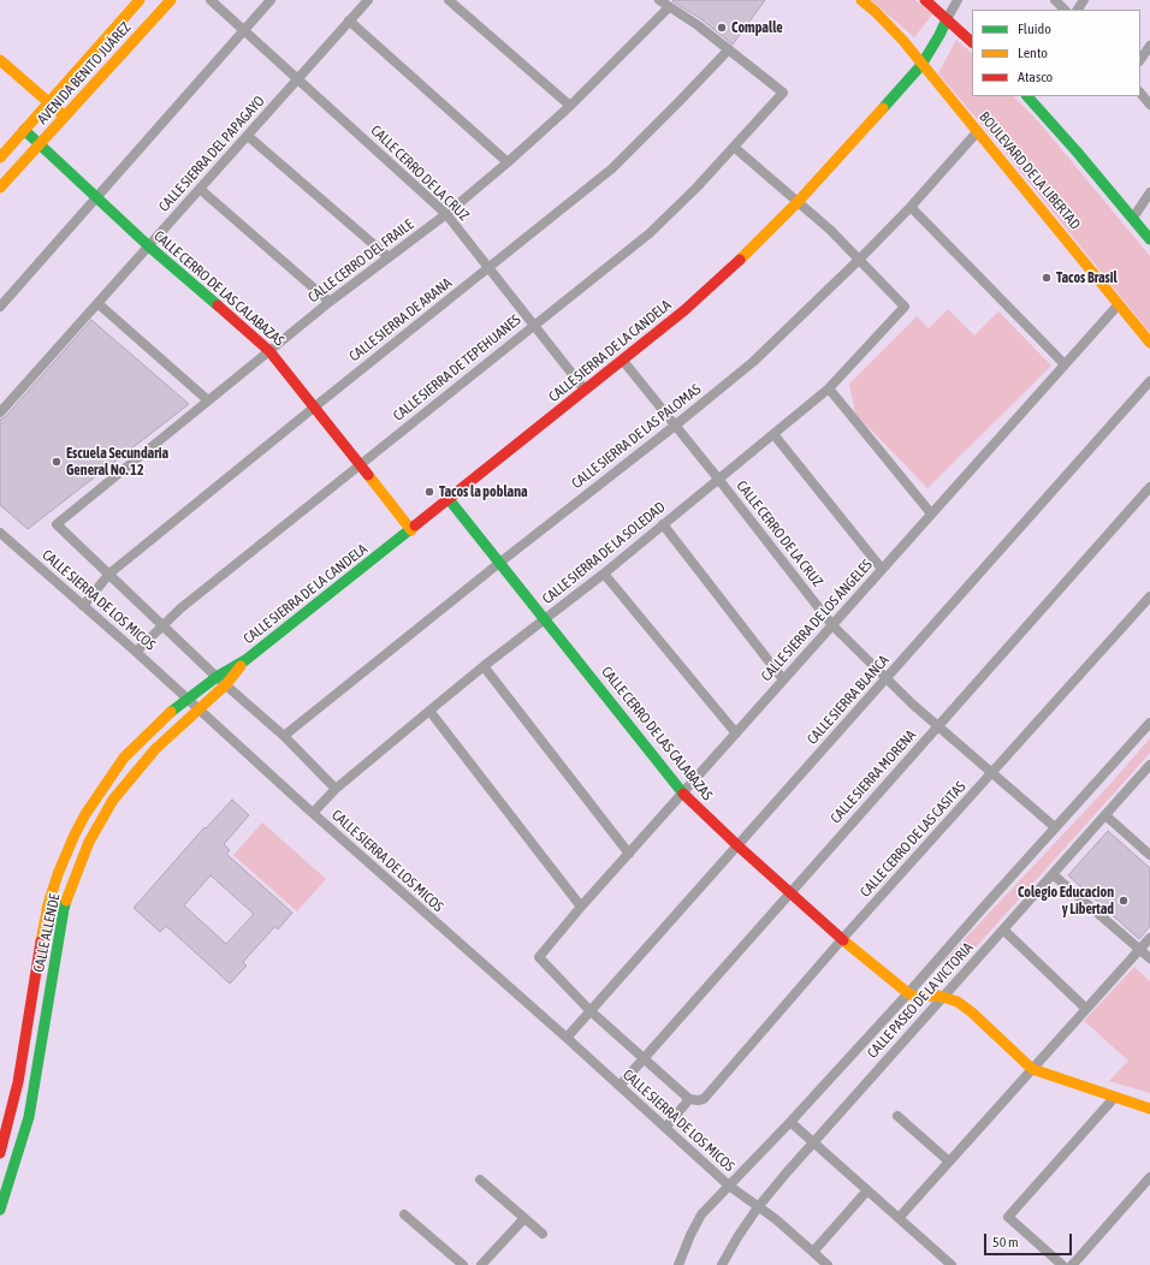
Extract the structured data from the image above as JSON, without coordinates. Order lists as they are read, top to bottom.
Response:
{
  "streets": {
    "street": [
      "AVENIDA BENITO JUÁREZ",
      "CALLE SIERRA DEL PAPAGAYO",
      "BOULEVARD DE LA LIBERTAD",
      "CALLE CERRO DE LA CRUZ",
      "CALLE CERRO DEL FRAILE",
      "CALLE CERRO DE LAS CALABAZAS",
      "CALLE SIERRA DE ARANA",
      "CALLE SIERRA DE LA CANDELA",
      "CALLE SIERRA DE TEPEHUANES",
      "CALLE SIERRA DE LAS PALOMAS",
      "CALLE SIERRA DE LA SOLEDAD",
      "CALLE SIERRA DE LOS MICOS",
      "CALLE SIERRA DE LOS ÁNGELES",
      "CALLE SIERRA BLANCA",
      "CALLE SIERRA MORENA",
      "CALLE CERRO DE LAS CASITAS",
      "CALLE ALLENDE",
      "CALLE PASEO DE LA VICTORIA"
    ]
  },
  "crossings": [
    ["AVENIDA BENITO JUÁREZ", "CALLE CERRO DE LAS CALABAZAS"],
    ["CALLE SIERRA DEL PAPAGAYO", "CALLE CERRO DE LA CRUZ"],
    ["CALLE SIERRA DEL PAPAGAYO", "CALLE CERRO DE LAS CALABAZAS"],
    ["BOULEVARD DE LA LIBERTAD", "CALLE SIERRA DE LA CANDELA"],
    ["BOULEVARD DE LA LIBERTAD", "CALLE SIERRA DE LAS PALOMAS"],
    ["BOULEVARD DE LA LIBERTAD", "CALLE SIERRA DE LOS ÁNGELES"],
    ["CALLE CERRO DE LA CRUZ", "CALLE CERRO DEL FRAILE"],
    ["CALLE CERRO DE LA CRUZ", "CALLE SIERRA DE ARANA"],
    ["CALLE CERRO DE LA CRUZ", "CALLE SIERRA DE LA CANDELA"],
    ["CALLE CERRO DE LA CRUZ", "CALLE SIERRA DE TEPEHUANES"],
    ["CALLE CERRO DE LA CRUZ", "CALLE SIERRA DE LAS PALOMAS"],
    ["CALLE CERRO DE LA CRUZ", "CALLE SIERRA DE LA SOLEDAD"],
    ["CALLE CERRO DE LA CRUZ", "CALLE SIERRA DE LOS ÁNGELES"],
    ["CALLE CERRO DE LA CRUZ", "CALLE SIERRA BLANCA"],
    ["CALLE CERRO DE LA CRUZ", "CALLE SIERRA MORENA"],
    ["CALLE CERRO DE LA CRUZ", "CALLE CERRO DE LAS CASITAS"],
    ["CALLE CERRO DE LA CRUZ", "CALLE PASEO DE LA VICTORIA"],
    ["CALLE CERRO DEL FRAILE", "CALLE CERRO DE LAS CALABAZAS"],
    ["CALLE CERRO DEL FRAILE", "CALLE SIERRA DE ARANA"],
    ["CALLE CERRO DE LAS CALABAZAS", "CALLE SIERRA DE ARANA"],
    ["CALLE CERRO DE LAS CALABAZAS", "CALLE SIERRA DE LA CANDELA"],
    ["CALLE CERRO DE LAS CALABAZAS", "CALLE SIERRA DE TEPEHUANES"],
    ["CALLE CERRO DE LAS CALABAZAS", "CALLE SIERRA DE LAS PALOMAS"],
    ["CALLE CERRO DE LAS CALABAZAS", "CALLE SIERRA DE LA SOLEDAD"],
    ["CALLE CERRO DE LAS CALABAZAS", "CALLE SIERRA DE LOS ÁNGELES"],
    ["CALLE CERRO DE LAS CALABAZAS", "CALLE SIERRA BLANCA"],
    ["CALLE CERRO DE LAS CALABAZAS", "CALLE SIERRA MORENA"],
    ["CALLE CERRO DE LAS CALABAZAS", "CALLE CERRO DE LAS CASITAS"],
    ["CALLE CERRO DE LAS CALABAZAS", "CALLE PASEO DE LA VICTORIA"],
    ["CALLE SIERRA DE ARANA", "CALLE SIERRA DE TEPEHUANES"],
    ["CALLE SIERRA DE ARANA", "CALLE SIERRA DE LOS MICOS"],
    ["CALLE SIERRA DE LA CANDELA", "CALLE ALLENDE"],
    ["CALLE SIERRA DE TEPEHUANES", "CALLE SIERRA DE LOS MICOS"],
    ["CALLE SIERRA DE LAS PALOMAS", "CALLE SIERRA DE LA SOLEDAD"],
    ["CALLE SIERRA DE LA SOLEDAD", "CALLE SIERRA DE LOS MICOS"],
    ["CALLE SIERRA DE LOS MICOS", "CALLE SIERRA BLANCA"],
    ["CALLE SIERRA DE LOS MICOS", "CALLE SIERRA MORENA"],
    ["CALLE SIERRA DE LOS MICOS", "CALLE CERRO DE LAS CASITAS"],
    ["CALLE SIERRA DE LOS MICOS", "CALLE ALLENDE"],
    ["CALLE SIERRA DE LOS MICOS", "CALLE PASEO DE LA VICTORIA"],
    ["CALLE SIERRA DE LOS ÁNGELES", "CALLE SIERRA BLANCA"]
  ],
  "places": [
    "Compalle",
    "Tacos Brasil",
    "Escuela Secundaria General No. 12",
    "Tacos la poblana",
    "Colegio Educacion y Libertad"
  ],
  "legend": ["Fluido", "Lento", "Atasco"],
  "scale_bar": "50 m"
}
